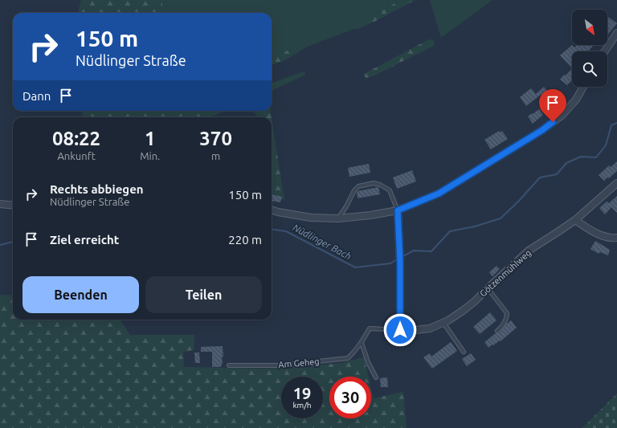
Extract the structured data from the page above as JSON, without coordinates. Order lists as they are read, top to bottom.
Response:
{
  "streets": {
    "street": ["Götzenmühlweg"],
    "lane": ["Am Geheg"]
  },
  "crossings": [
    ["Götzenmühlweg", "Am Geheg"]
  ],
  "water": ["Nüdlinger Bach"],
  "north": "bottom right",
  "page": {
    "turn": ["150 m", "Nüdlinger Straße"],
    "then": "Dann",
    "eta": [
      "08:22",
      "Ankunft",
      "1",
      "Min.",
      "370",
      "m"
    ],
    "list": [
      {
        "name": "Rechts abbiegen",
        "note": "Nüdlinger Straße",
        "value": "150 m"
      },
      {
        "name": "Ziel erreicht",
        "value": "220 m"
      }
    ],
    "buttons": ["Beenden", "Teilen"],
    "speed": "19 km/h",
    "limit": "30"
  }
}
